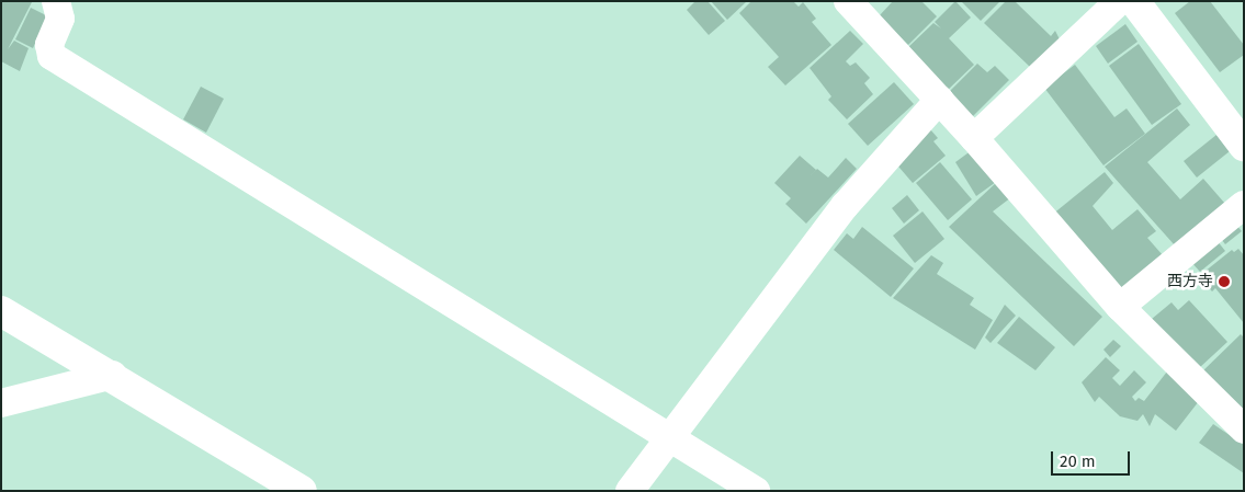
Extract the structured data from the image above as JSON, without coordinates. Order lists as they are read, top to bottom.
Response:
{
  "places": ["西方寺"],
  "scale_bar": "20 m"
}
